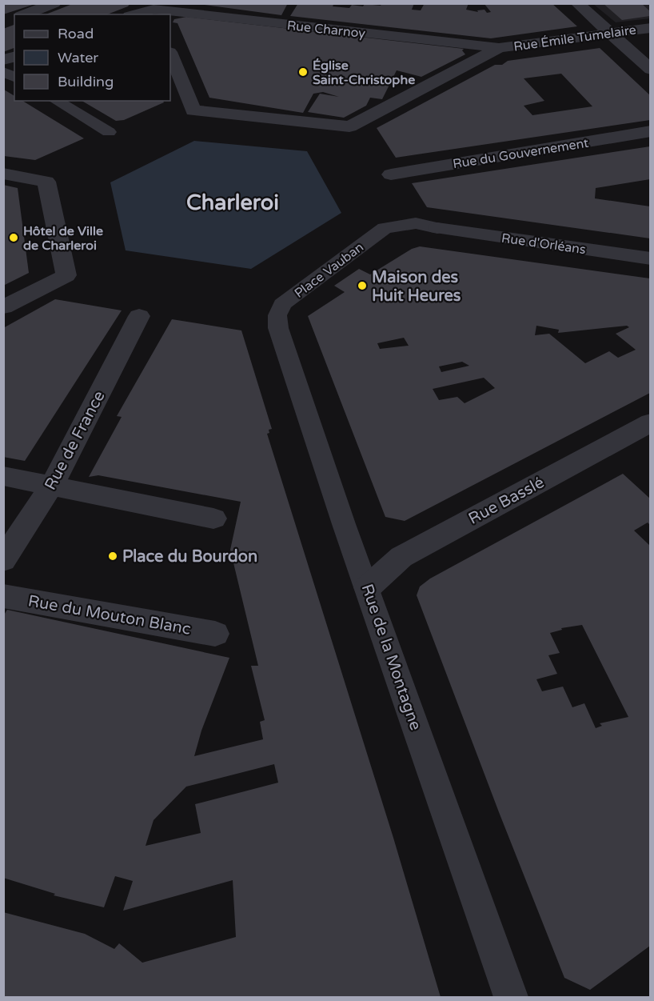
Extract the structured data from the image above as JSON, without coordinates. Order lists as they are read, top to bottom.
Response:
{
  "streets": {
    "street": [
      "Rue Charnoy",
      "Rue Émile Tumelaire",
      "Rue du Gouvernement",
      "Rue d'Orléans",
      "Place Vauban",
      "Rue de France",
      "Rue Basslé",
      "Rue du Mouton Blanc",
      "Rue de la Montagne"
    ]
  },
  "crossings": [
    ["Rue Charnoy", "Rue Émile Tumelaire"],
    ["Rue d'Orléans", "Place Vauban"],
    ["Place Vauban", "Rue de la Montagne"],
    ["Rue Basslé", "Rue de la Montagne"]
  ],
  "districts": ["Charleroi"],
  "places": [
    "Église Saint-Christophe",
    "Hôtel de Ville de Charleroi",
    "Maison des Huit Heures",
    "Place du Bourdon"
  ],
  "legend": ["Road", "Water", "Building"]
}
